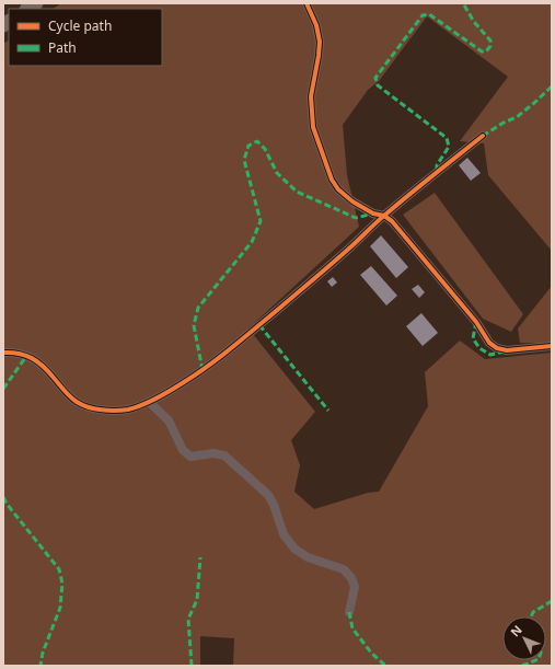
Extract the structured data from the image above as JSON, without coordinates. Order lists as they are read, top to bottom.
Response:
{
  "legend": ["Cycle path", "Path"],
  "north": "top left"
}
